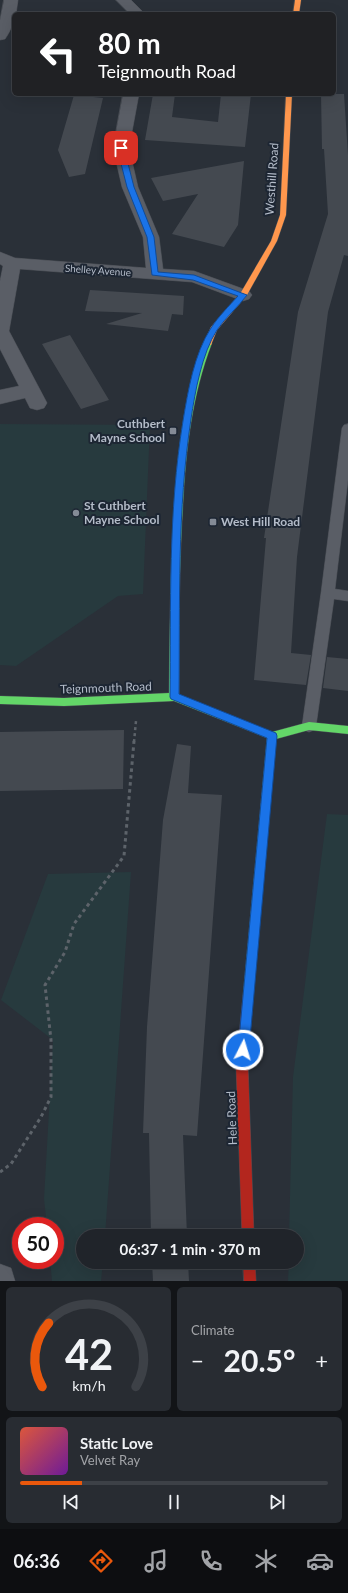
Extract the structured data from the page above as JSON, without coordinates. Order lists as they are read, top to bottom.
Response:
{
  "streets": {
    "street": [
      "Westhill Road",
      "Shelley Avenue",
      "Teignmouth Road",
      "Hele Road"
    ]
  },
  "crossings": [
    ["Westhill Road", "Shelley Avenue"],
    ["Westhill Road", "Teignmouth Road"],
    ["Teignmouth Road", "Hele Road"]
  ],
  "places": {
    "transit": ["Cuthbert Mayne School", "West Hill Road"],
    "other": ["St Cuthbert Mayne School"]
  },
  "page": {
    "turn": ["80 m", "Teignmouth Road"],
    "limit": "50",
    "trip": "06:37 · 1 min · 370 m",
    "tile": "Climate",
    "heat": ["−", "20.5°", "+"],
    "song": ["Static Love", "Velvet Ray"],
    "tabs": "06:36",
    "gauge": ["42", "km/h"]
  }
}
